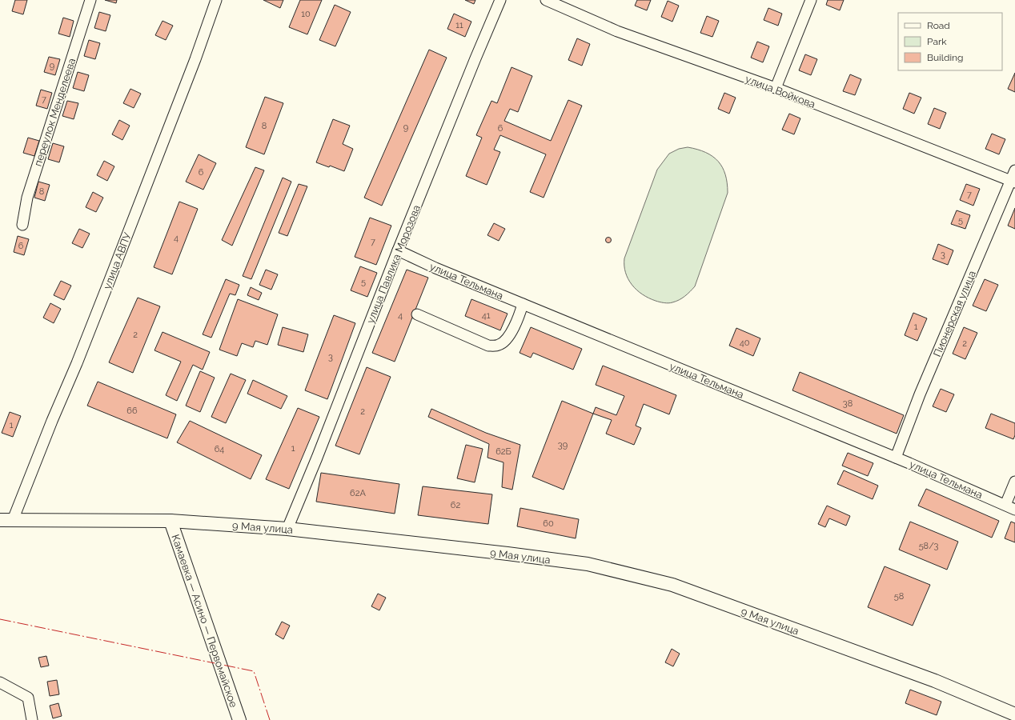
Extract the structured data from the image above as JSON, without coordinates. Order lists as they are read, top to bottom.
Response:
{
  "streets": {
    "main road": ["9 Мая улица", "Камаевка — Асино — Первомайское"],
    "street": [
      "улица Войкова",
      "переулок Менделеева",
      "улица АВПУ",
      "улица Павлика Морозова",
      "улица Тельмана",
      "Пионерская улица"
    ]
  },
  "crossings": [
    ["улица Войкова", "Пионерская улица"],
    ["улица АВПУ", "9 Мая улица"],
    ["улица Павлика Морозова", "улица Тельмана"],
    ["улица Павлика Морозова", "9 Мая улица"],
    ["улица Тельмана", "Пионерская улица"],
    ["9 Мая улица", "Камаевка — Асино — Первомайское"]
  ],
  "house_numbers": [
    "10",
    "11",
    "9",
    "7",
    "8",
    "9",
    "6",
    "6",
    "8",
    "7",
    "5",
    "4",
    "7",
    "6",
    "3",
    "5",
    "4",
    "41",
    "1",
    "2",
    "40",
    "2",
    "3",
    "38",
    "66",
    "2",
    "1",
    "39",
    "1",
    "64",
    "62Б",
    "62А",
    "62",
    "60",
    "58/3",
    "58"
  ],
  "legend": ["Road", "Park", "Building"]
}
